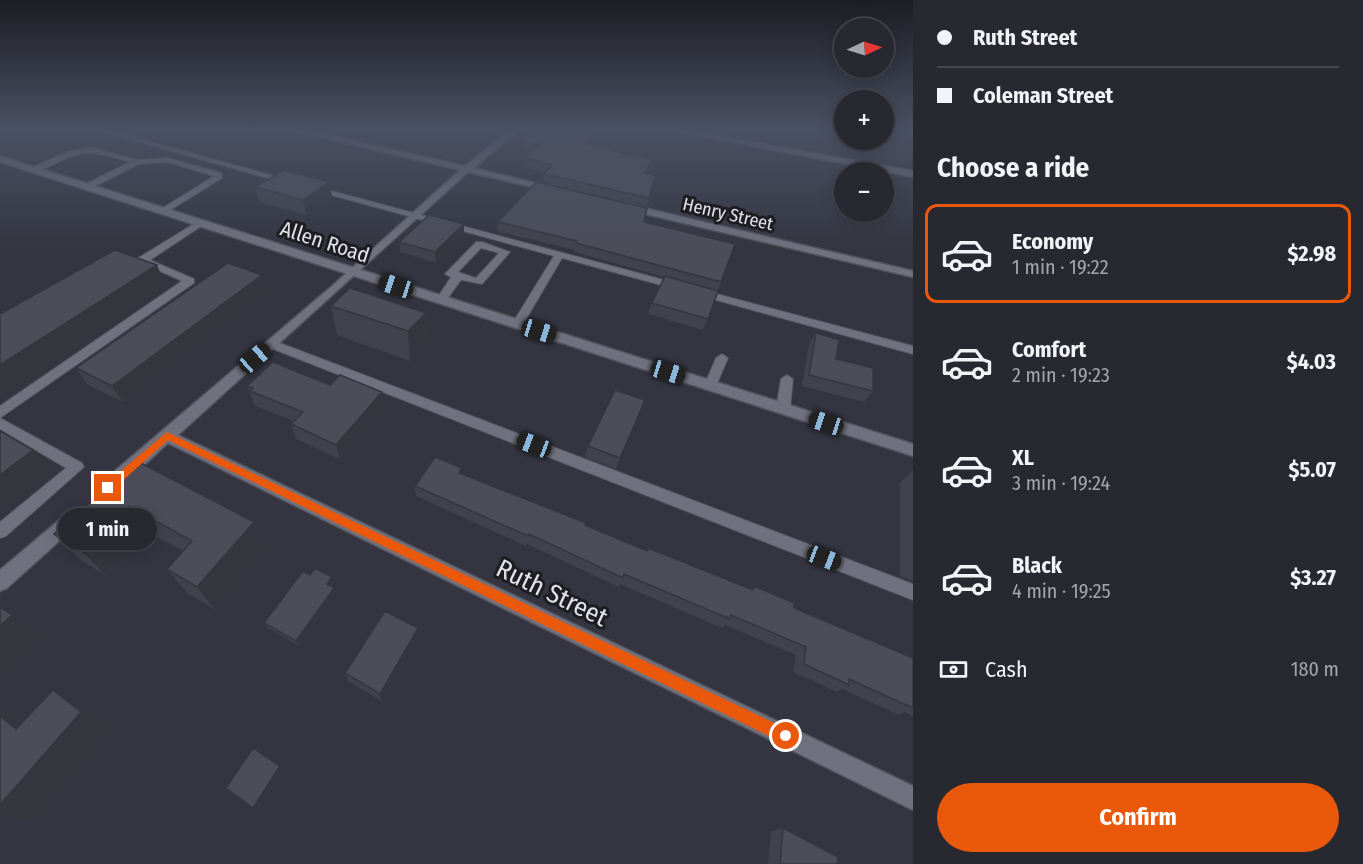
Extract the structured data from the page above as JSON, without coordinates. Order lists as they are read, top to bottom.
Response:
{
  "streets": {
    "street": ["Henry Street", "Allen Road", "Ruth Street"]
  },
  "north": "right",
  "page": {
    "banner": ["Ruth Street", "Coleman Street"],
    "map_buttons": ["+", "−"],
    "heading": "Choose a ride",
    "list": [
      {
        "name": "Economy",
        "note": "1 min · 19:22",
        "value": "$2.98"
      },
      {
        "name": "Comfort",
        "note": "2 min · 19:23",
        "value": "$4.03"
      },
      {
        "name": "XL",
        "note": "3 min · 19:24",
        "value": "$5.07"
      },
      {
        "name": "Black",
        "note": "4 min · 19:25",
        "value": "$3.27"
      }
    ],
    "bubble": "1 min",
    "pay": ["Cash", "180 m"],
    "buttons": "Confirm"
  }
}
